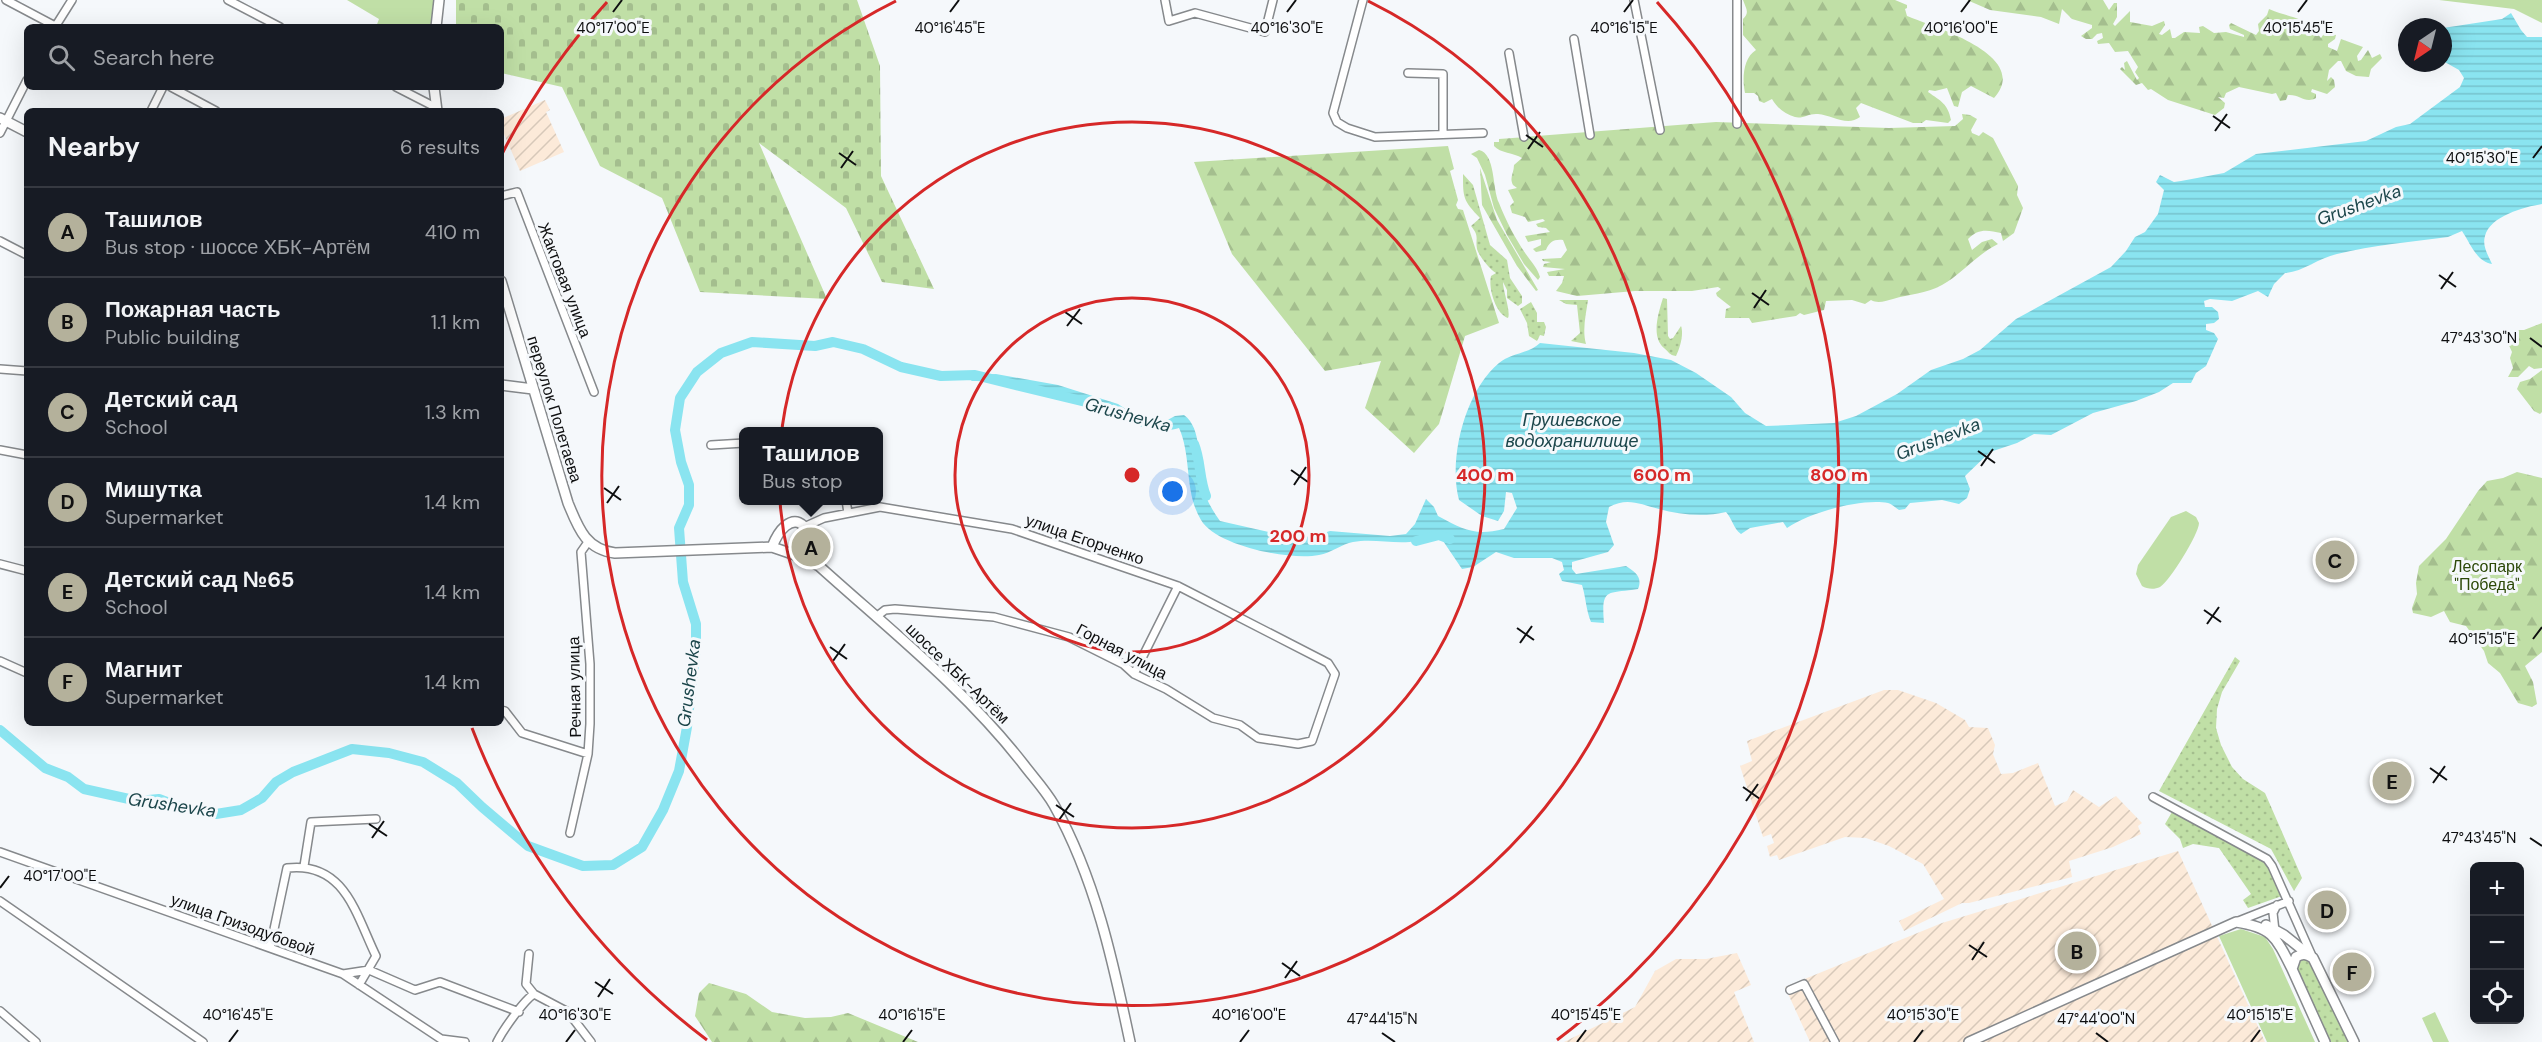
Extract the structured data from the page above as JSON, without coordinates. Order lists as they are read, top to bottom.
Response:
{
  "streets": {
    "main road": ["переулок Полетаева", "шоссе ХБК-Артём"],
    "street": [
      "Жактовая улица",
      "улица Егорченко",
      "Горная улица",
      "Речная улица",
      "улица Гризодубовой"
    ]
  },
  "crossings": [
    ["переулок Полетаева", "шоссе ХБК-Артём"],
    ["переулок Полетаева", "Речная улица"],
    ["улица Егорченко", "Горная улица"],
    ["Горная улица", "шоссе ХБК-Артём"],
    ["шоссе ХБК-Артём", "Речная улица"]
  ],
  "water": ["Grushevka", "Грушевское водохранилище"],
  "parks": ["Лесопарк \"Победа\""],
  "north": "bottom left",
  "page": {
    "search": "Search here",
    "heading": ["Nearby", "6 results"],
    "list": [
      {
        "mark": "A",
        "name": "Ташилов",
        "note": "Bus stop · шоссе ХБК-Артём",
        "value": "410 m"
      },
      {
        "mark": "B",
        "name": "Пожарная часть",
        "note": "Public building",
        "value": "1.1 km"
      },
      {
        "mark": "C",
        "name": "Детский сад",
        "note": "School",
        "value": "1.3 km"
      },
      {
        "mark": "D",
        "name": "Мишутка",
        "note": "Supermarket",
        "value": "1.4 km"
      },
      {
        "mark": "E",
        "name": "Детский сад №65",
        "note": "School",
        "value": "1.4 km"
      },
      {
        "mark": "F",
        "name": "Магнит",
        "note": "Supermarket",
        "value": "1.4 km"
      }
    ],
    "popup": ["Ташилов", "Bus stop"],
    "pins": [
      "A",
      "C",
      "E",
      "D",
      "B",
      "F"
    ],
    "map_buttons": ["+", "−"]
  },
  "coordinates": [
    "40°17'00\"E",
    "40°16'45\"E",
    "40°16'30\"E",
    "40°16'15\"E",
    "40°16'00\"E",
    "40°15'45\"E",
    "40°15'30\"E",
    "47°43'30\"N",
    "40°15'15\"E",
    "47°43'45\"N",
    "47°44'15\"N",
    "47°44'00\"N"
  ],
  "rings": [
    "400 m",
    "600 m",
    "800 m",
    "200 m"
  ]
}
